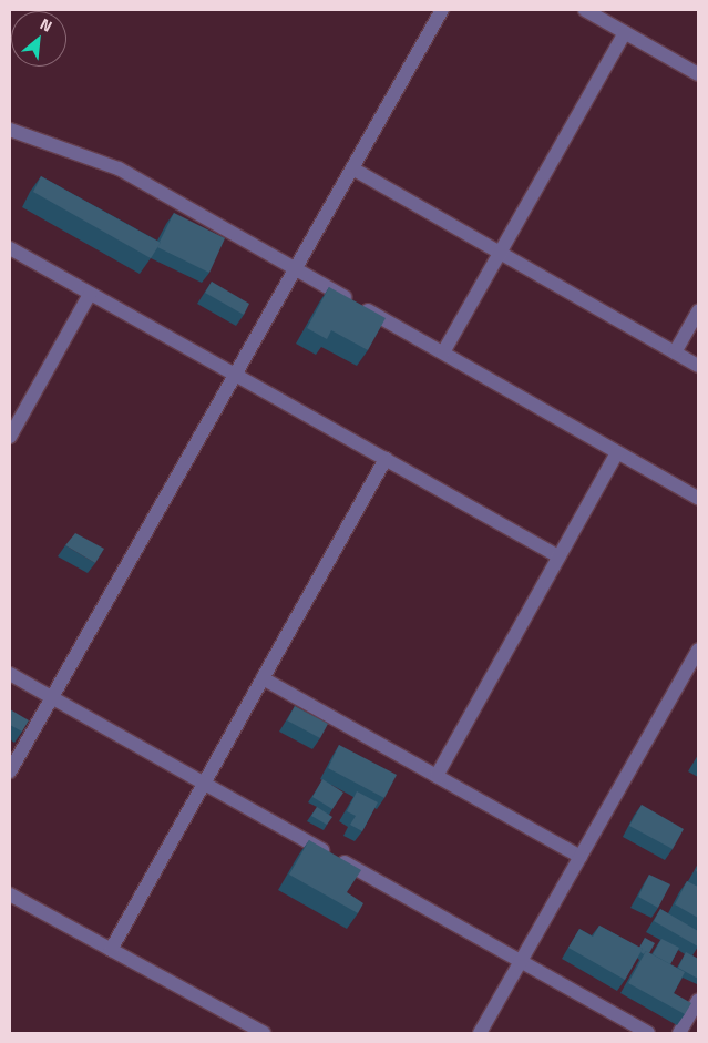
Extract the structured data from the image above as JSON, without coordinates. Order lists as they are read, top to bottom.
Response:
{
  "north": "top right"
}
